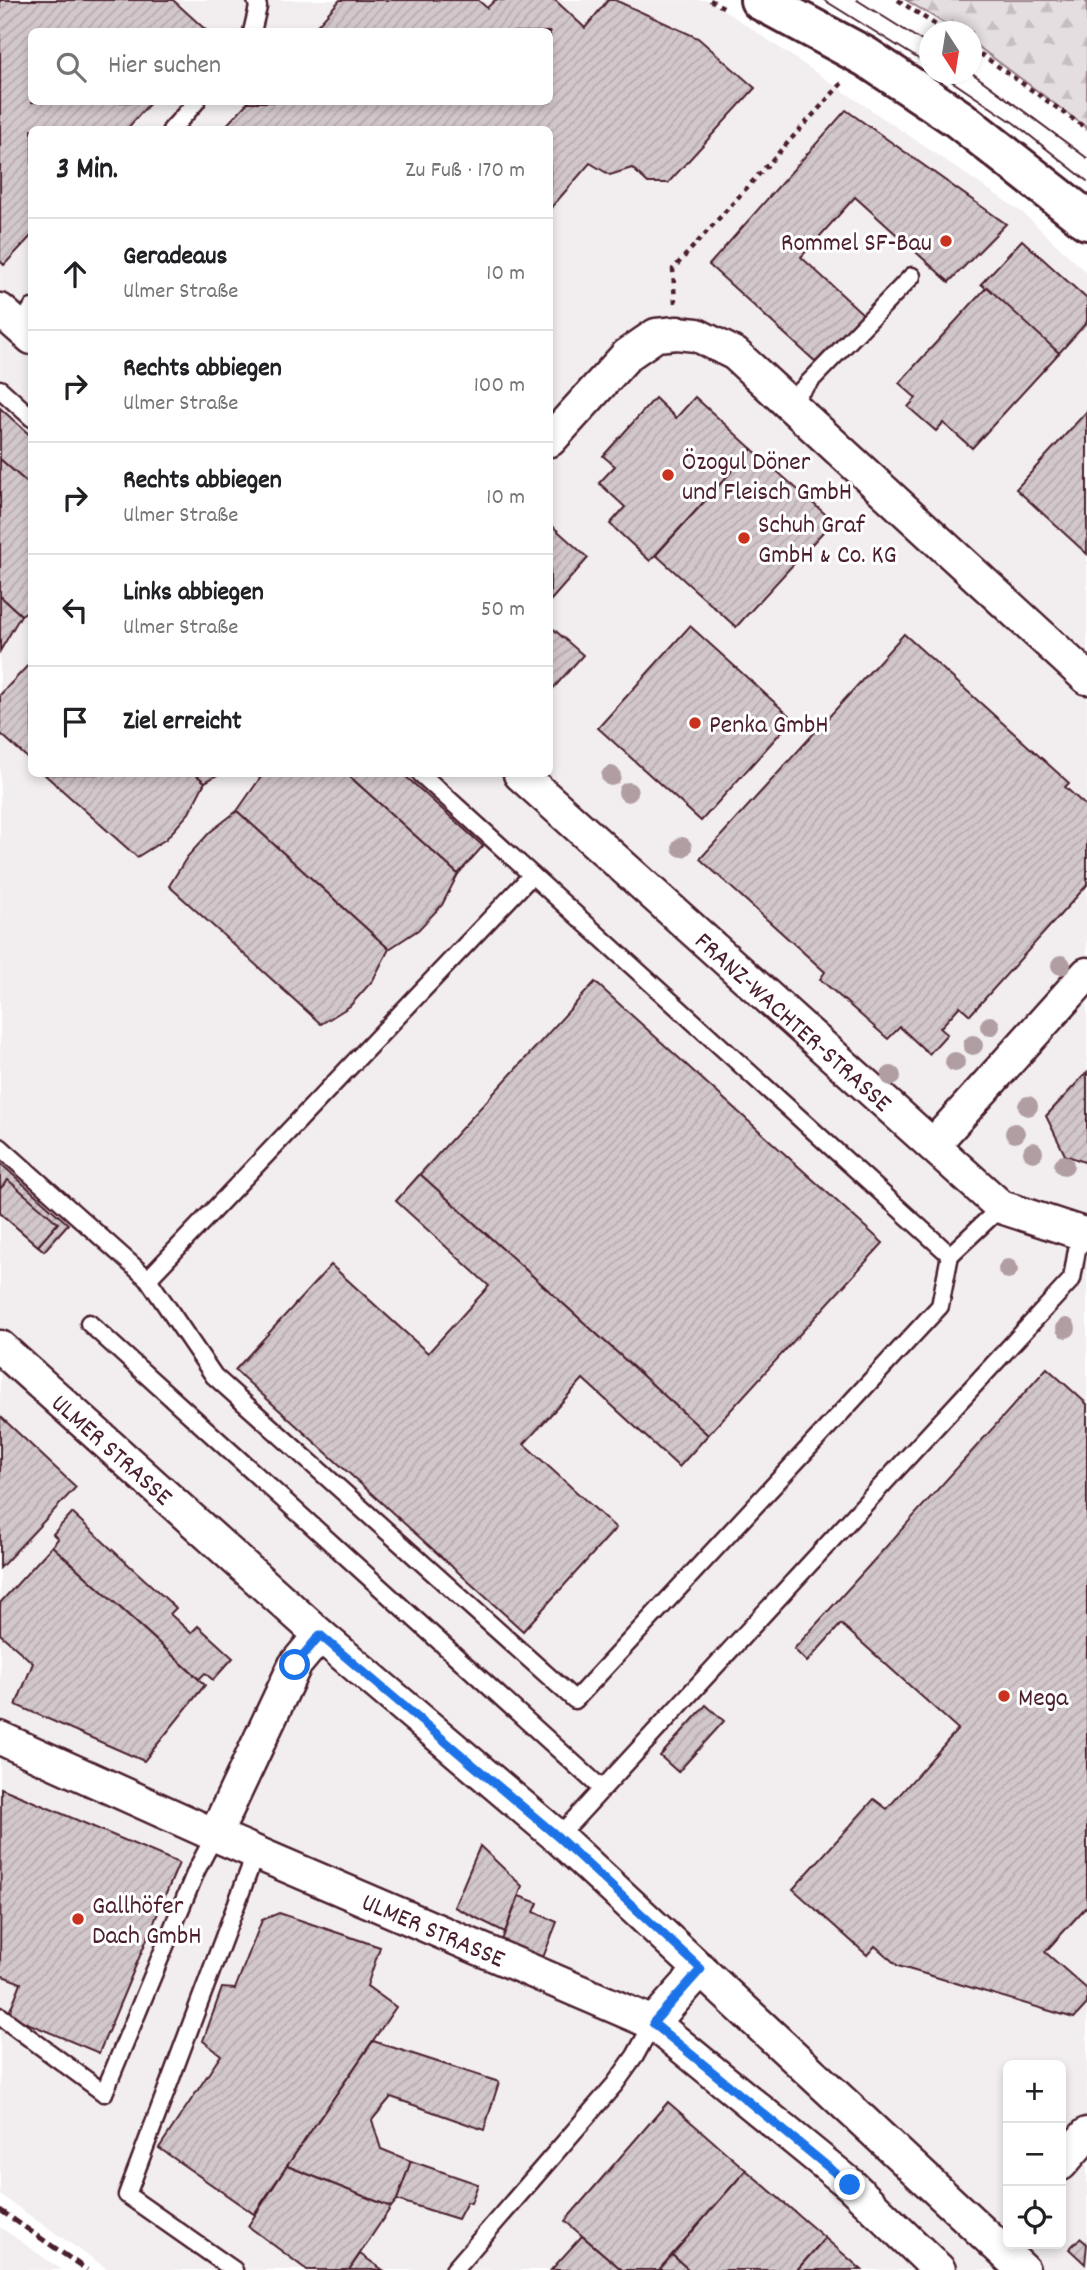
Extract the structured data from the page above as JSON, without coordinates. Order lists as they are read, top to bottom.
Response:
{
  "streets": {
    "street": ["FRANZ-WACHTER-STRASSE", "ULMER STRASSE"]
  },
  "places": [
    "Rommel SF-Bau",
    "Özogul Döner und Fleisch GmbH",
    "Schuh Graf GmbH & Co. KG",
    "Penka GmbH",
    "Mega",
    "Gallhöfer Dach GmbH"
  ],
  "north": "bottom",
  "page": {
    "search": "Hier suchen",
    "heading": ["3 Min.", "Zu Fuß · 170 m"],
    "list": [
      ["Geradeaus", "Ulmer Straße", "10 m"],
      ["Rechts abbiegen", "Ulmer Straße", "100 m"],
      ["Rechts abbiegen", "Ulmer Straße", "10 m"],
      ["Links abbiegen", "Ulmer Straße", "50 m"],
      "Ziel erreicht"
    ],
    "map_buttons": ["+", "−"]
  }
}
